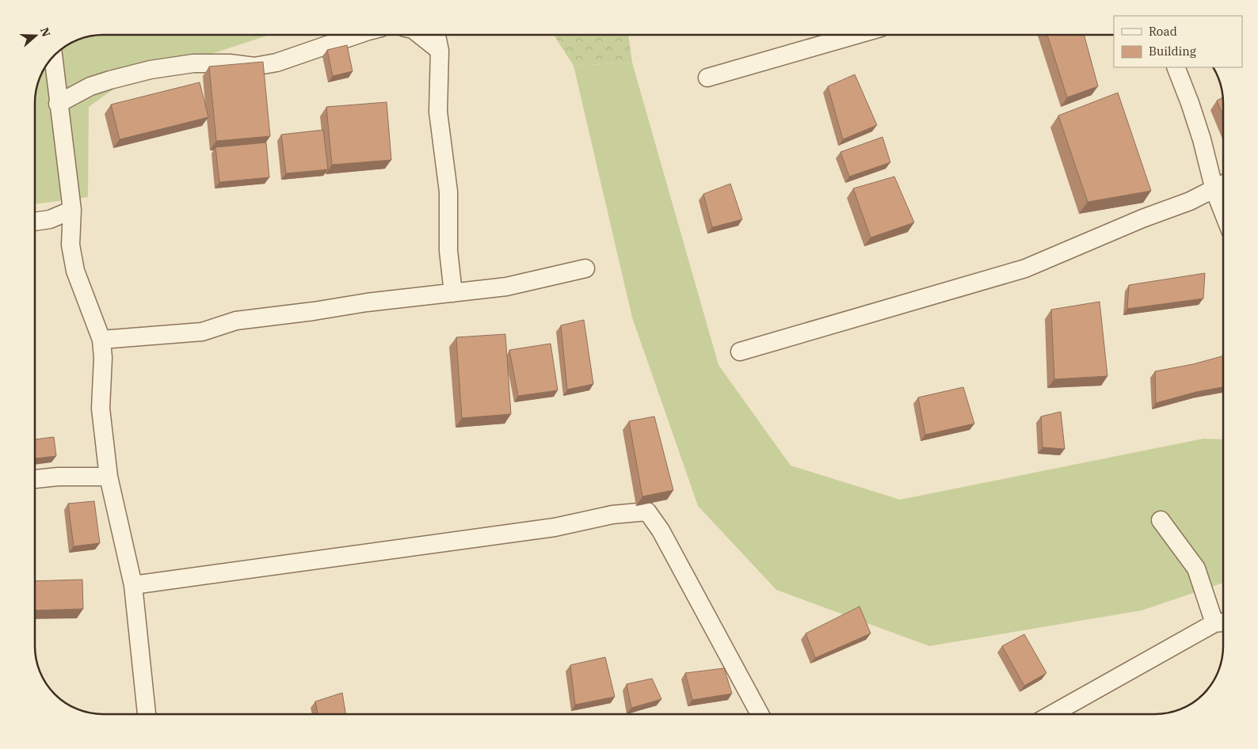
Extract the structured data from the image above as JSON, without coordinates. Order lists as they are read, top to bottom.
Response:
{
  "legend": ["Road", "Building"],
  "north": "right"
}
